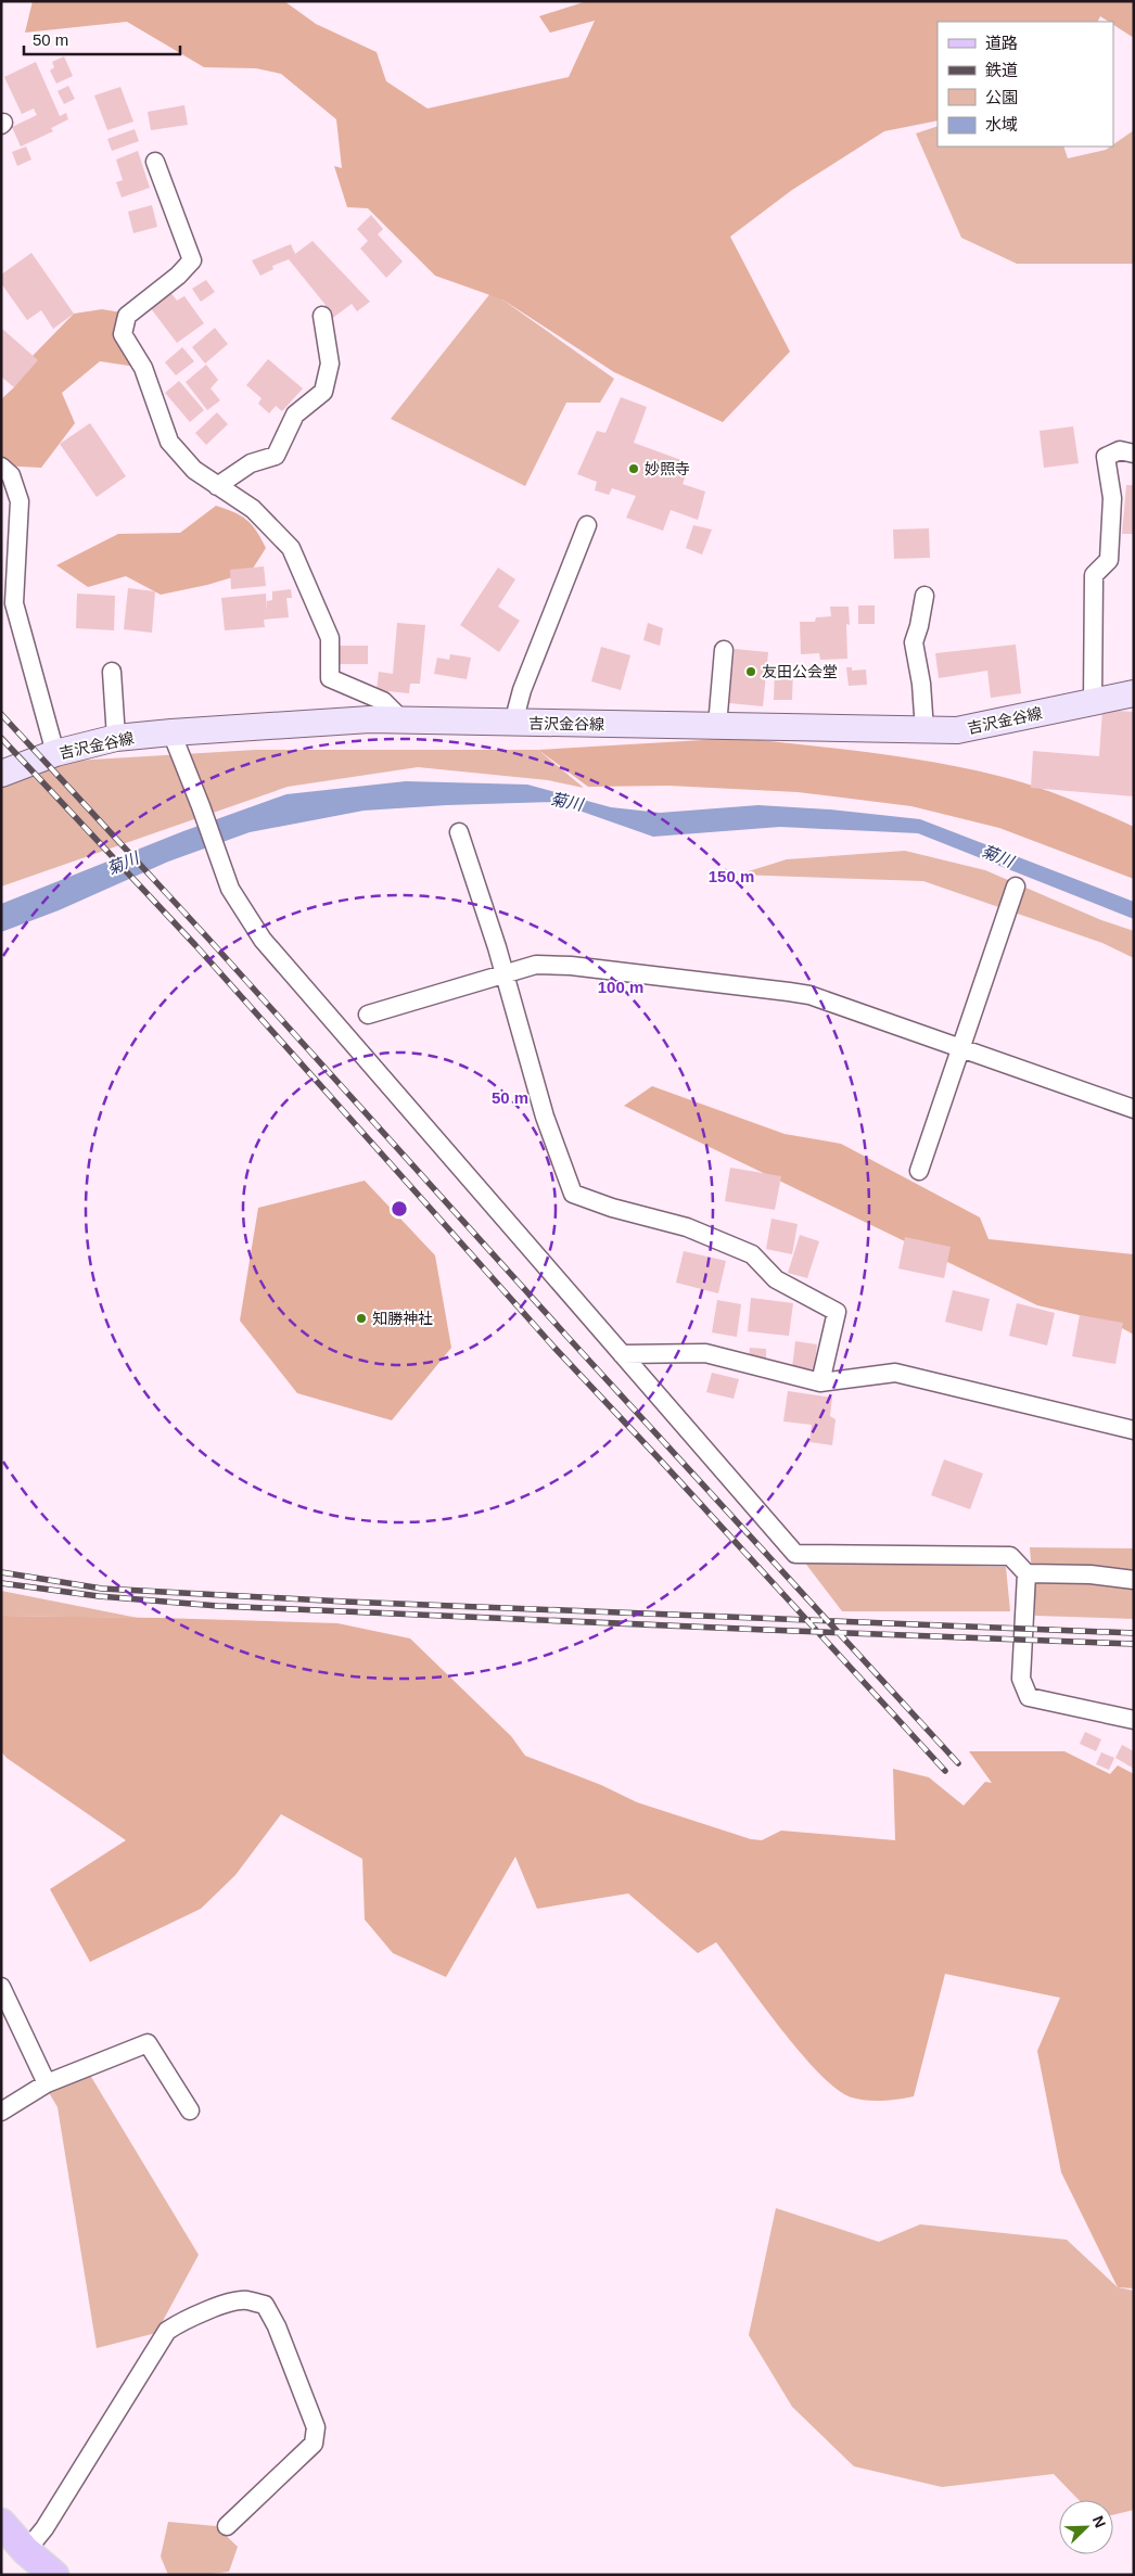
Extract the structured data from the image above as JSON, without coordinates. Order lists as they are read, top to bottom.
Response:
{
  "streets": {
    "main road": ["吉沢金谷線"]
  },
  "water": ["菊川"],
  "places": ["妙照寺", "友田公会堂", "知勝神社"],
  "legend": [
    "道路",
    "鉄道",
    "公園",
    "水域"
  ],
  "scale_bar": "50 m",
  "north": "top right",
  "rings": ["150 m", "100 m", "50 m"]
}
